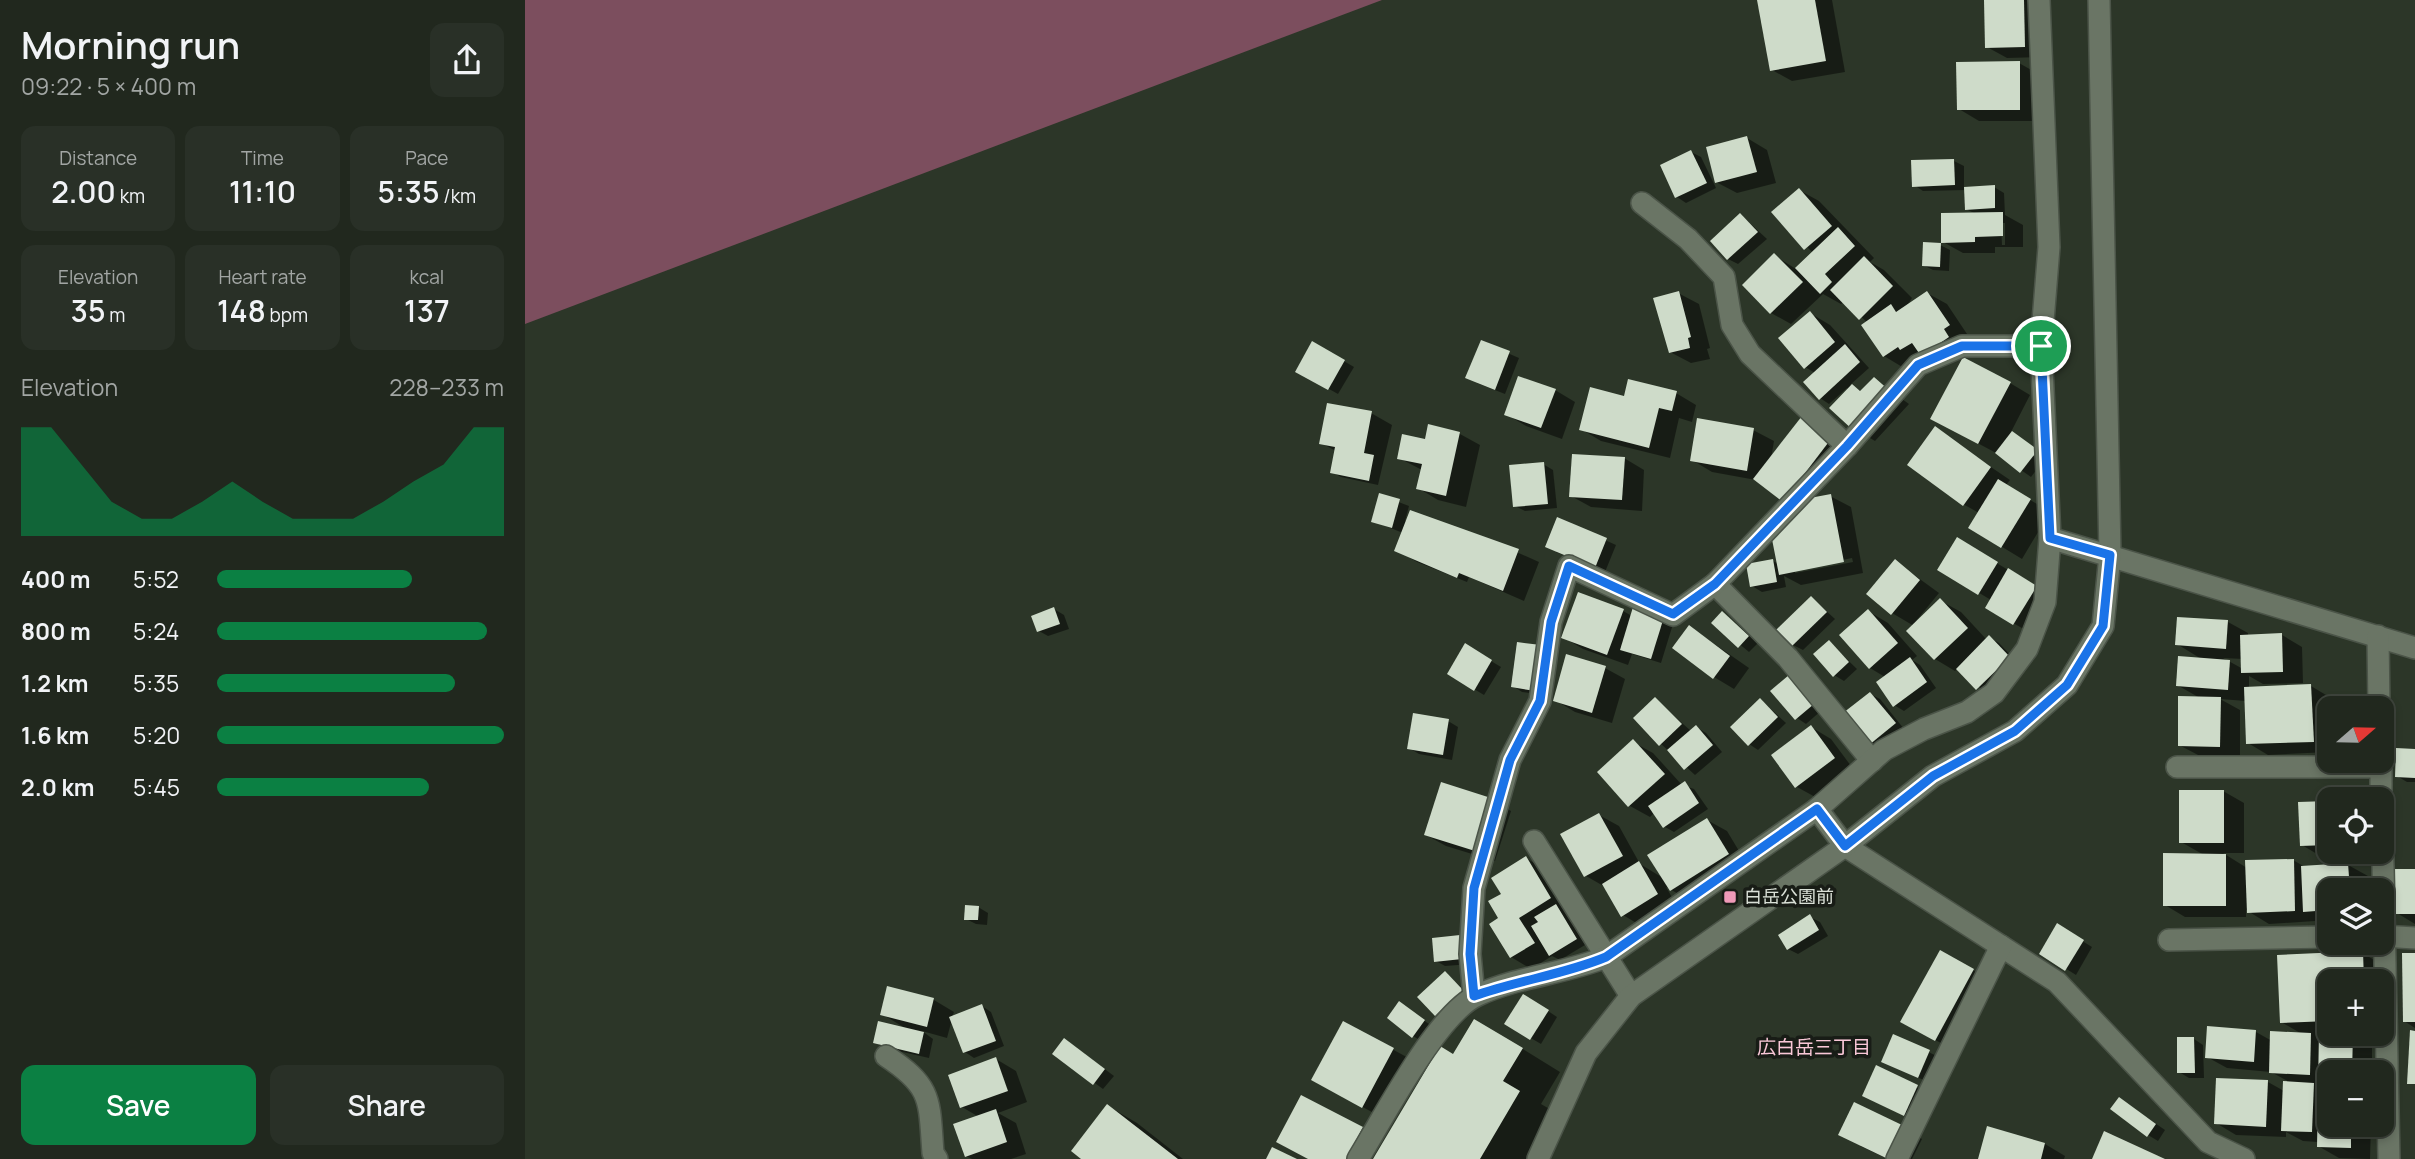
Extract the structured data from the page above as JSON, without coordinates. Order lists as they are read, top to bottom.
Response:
{
  "districts": ["広白岳三丁目"],
  "places": {
    "transit": ["白岳公園前"]
  },
  "north": "right",
  "page": {
    "heading": ["Morning run", "09:22 · 5 × 400 m"],
    "stats": [
      ["Distance", "2.00 km"],
      ["Time", "11:10"],
      ["Pace", "5:35 /km"],
      ["Elevation", "35 m"],
      ["Heart rate", "148 bpm"],
      ["kcal", "137"]
    ],
    "chart": ["Elevation", "228–233 m"],
    "list": [
      {
        "name": "400 m",
        "note": "5:52"
      },
      {
        "name": "800 m",
        "note": "5:24"
      },
      {
        "name": "1.2 km",
        "note": "5:35"
      },
      {
        "name": "1.6 km",
        "note": "5:20"
      },
      {
        "name": "2.0 km",
        "note": "5:45"
      }
    ],
    "map_buttons": ["+", "−"],
    "buttons": ["Save", "Share"]
  }
}
